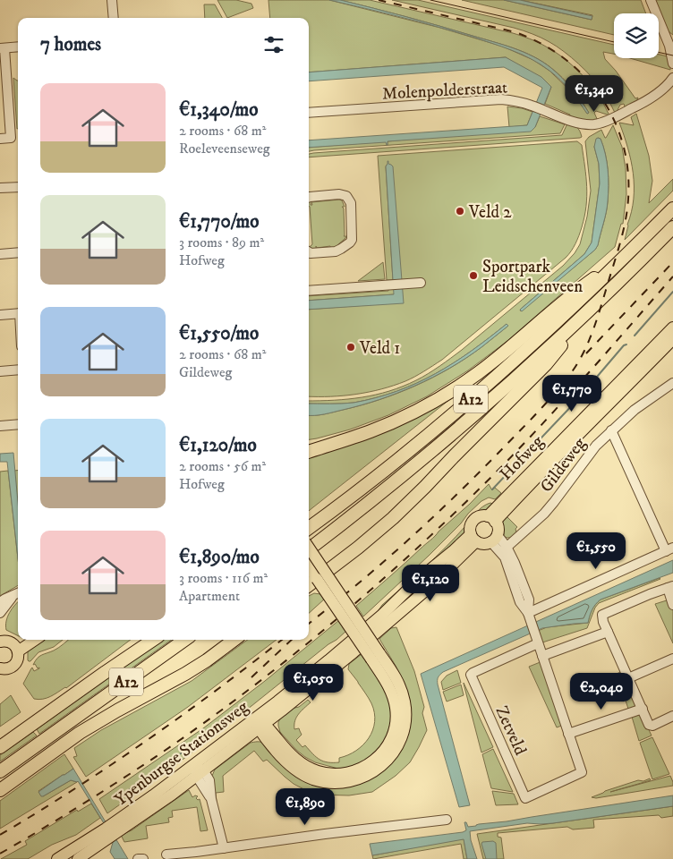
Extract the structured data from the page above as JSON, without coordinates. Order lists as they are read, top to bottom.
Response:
{
  "streets": {
    "highway": ["A12"],
    "main road": ["Hofweg", "Ypenburgse Stationsweg"],
    "street": ["Molenpolderstraat", "Gildeweg", "Zetveld"]
  },
  "crossings": [
    ["Hofweg", "Ypenburgse Stationsweg"]
  ],
  "places": ["Veld 2", "Sportpark Leidschenveen", "Veld 1"],
  "page": {
    "heading": "7 homes",
    "list": [
      {
        "name": "€1,340/mo",
        "note": "2 rooms · 68 m² · Roeleveenseweg"
      },
      {
        "name": "€1,770/mo",
        "note": "3 rooms · 89 m² · Hofweg"
      },
      {
        "name": "€1,550/mo",
        "note": "2 rooms · 68 m² · Gildeweg"
      },
      {
        "name": "€1,120/mo",
        "note": "2 rooms · 56 m² · Hofweg"
      },
      {
        "name": "€1,890/mo",
        "note": "3 rooms · 116 m² · Apartment"
      }
    ],
    "price": [
      "€1,340",
      "€1,770",
      "€1,550",
      "€1,120",
      "€1,050",
      "€2,040",
      "€1,890"
    ]
  }
}
